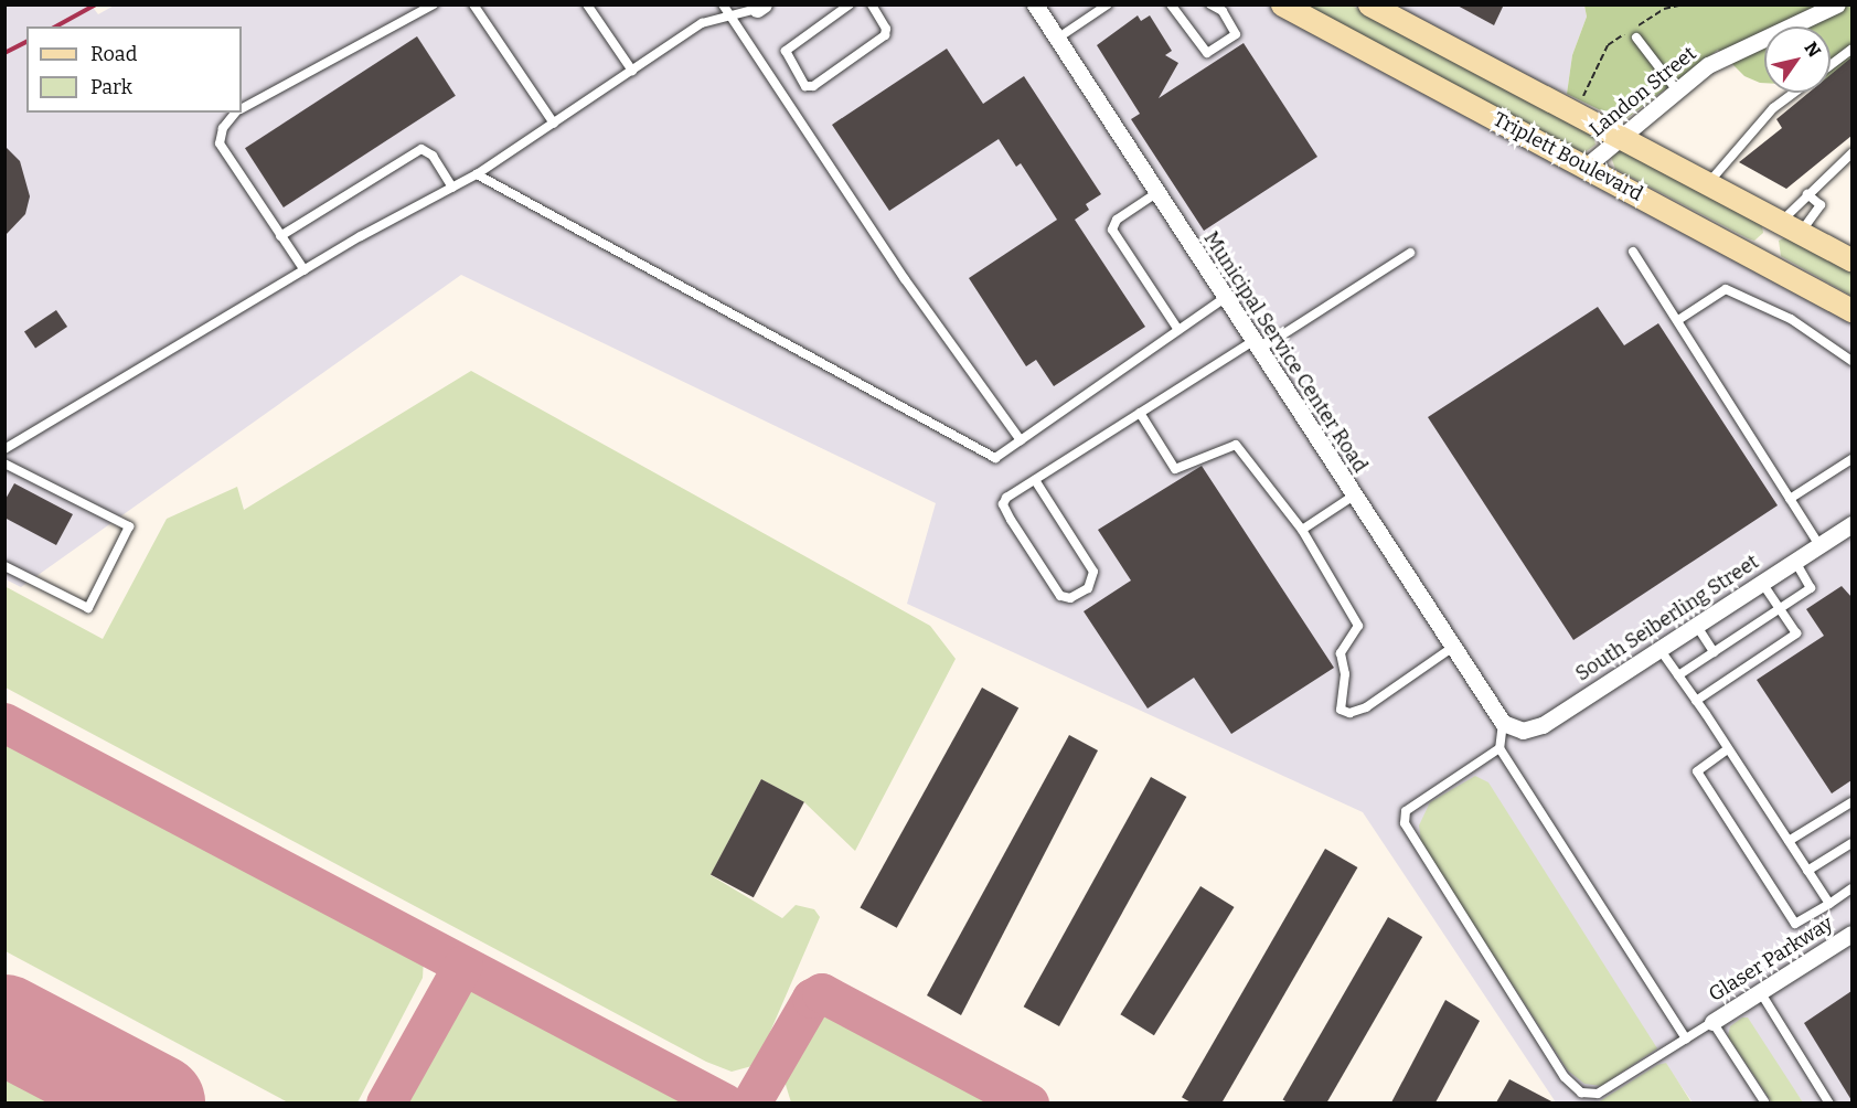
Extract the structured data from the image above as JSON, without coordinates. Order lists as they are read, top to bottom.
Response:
{
  "streets": {
    "main road": ["Triplett Boulevard"],
    "street": [
      "Landon Street",
      "Municipal Service Center Road",
      "South Seiberling Street",
      "Glaser Parkway"
    ]
  },
  "crossings": [
    ["Landon Street", "Triplett Boulevard"],
    ["Municipal Service Center Road", "South Seiberling Street"]
  ],
  "legend": ["Road", "Park"],
  "north": "top right"
}
